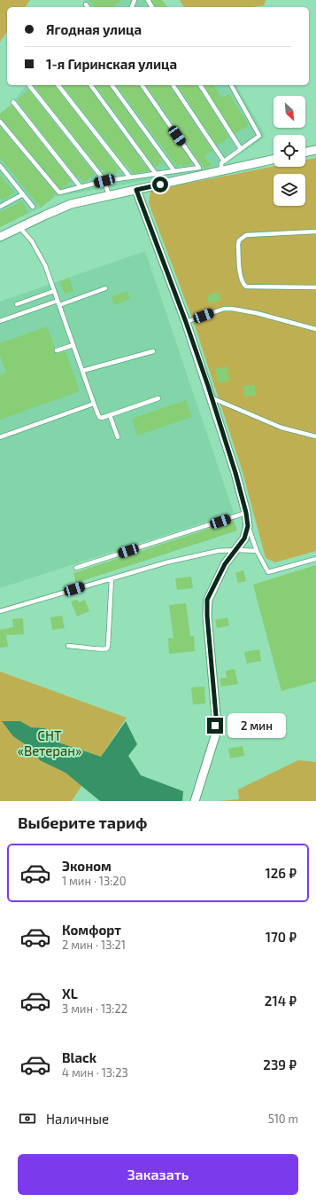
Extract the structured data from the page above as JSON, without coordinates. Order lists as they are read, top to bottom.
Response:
{
  "parks": ["СНТ «Ветеран»"],
  "north": "bottom right",
  "page": {
    "banner": ["Ягодная улица", "1-я Гиринская улица"],
    "bubble": "2 мин",
    "heading": "Выберите тариф",
    "list": [
      {
        "name": "Эконом",
        "note": "1 мин · 13:20",
        "value": "126 ₽"
      },
      {
        "name": "Комфорт",
        "note": "2 мин · 13:21",
        "value": "170 ₽"
      },
      {
        "name": "XL",
        "note": "3 мин · 13:22",
        "value": "214 ₽"
      },
      {
        "name": "Black",
        "note": "4 мин · 13:23",
        "value": "239 ₽"
      }
    ],
    "pay": ["Наличные", "510 m"],
    "buttons": "Заказать"
  }
}
